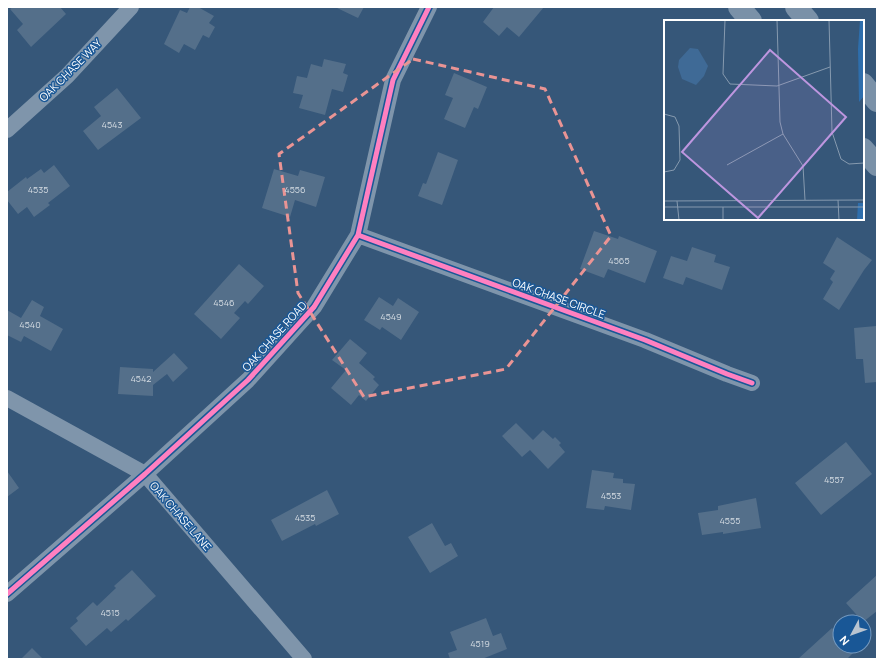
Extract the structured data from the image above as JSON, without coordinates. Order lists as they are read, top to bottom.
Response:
{
  "streets": {
    "street": [
      "OAK CHASE WAY",
      "OAK CHASE CIRCLE",
      "OAK CHASE ROAD",
      "OAK CHASE LANE"
    ]
  },
  "crossings": [
    ["OAK CHASE CIRCLE", "OAK CHASE ROAD"],
    ["OAK CHASE ROAD", "OAK CHASE LANE"]
  ],
  "house_numbers": [
    "4543",
    "4535",
    "4556",
    "4565",
    "4546",
    "4549",
    "4540",
    "4542",
    "4557",
    "4553",
    "4535",
    "4555",
    "4515",
    "4519"
  ],
  "north": "bottom left"
}
